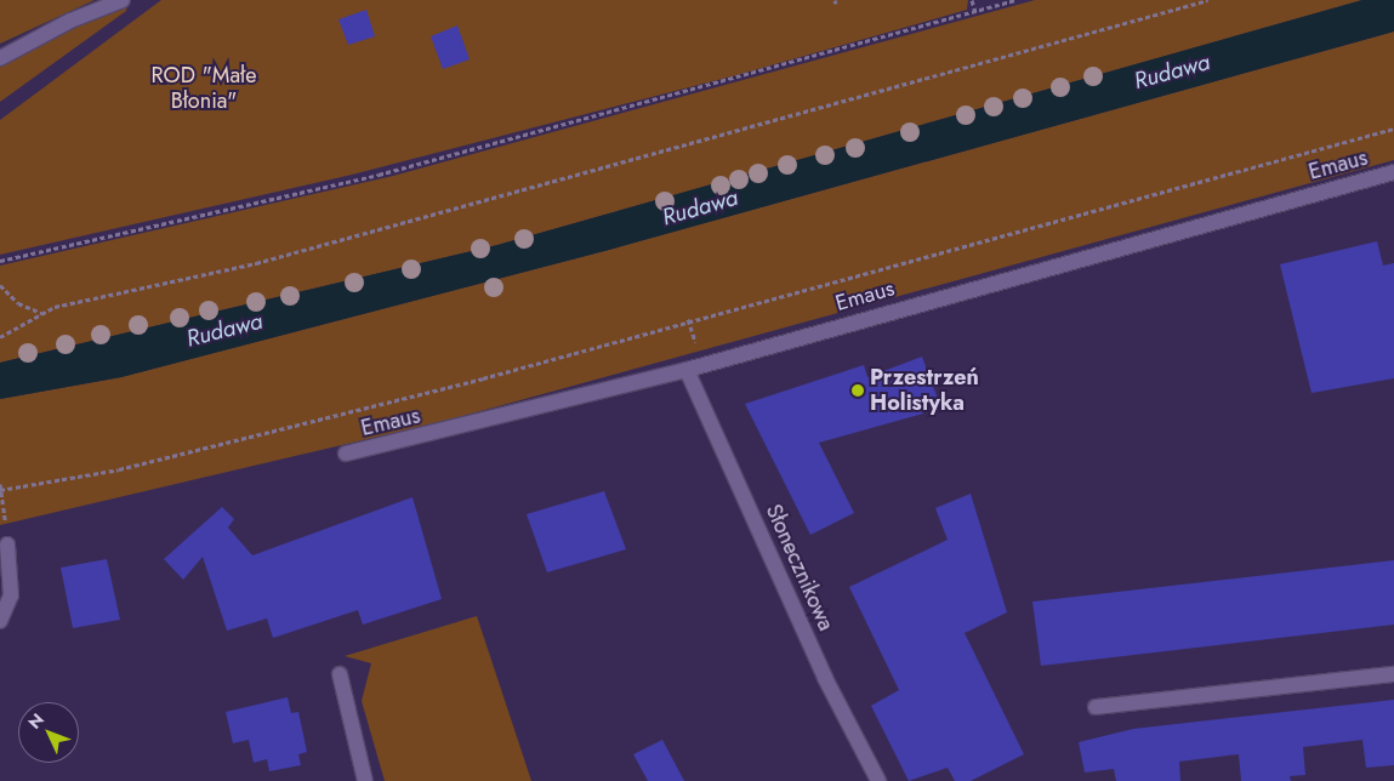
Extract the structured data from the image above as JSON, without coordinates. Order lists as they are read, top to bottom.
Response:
{
  "streets": {
    "street": ["Emaus", "Słonecznikowa"]
  },
  "crossings": [
    ["Emaus", "Słonecznikowa"]
  ],
  "water": ["Rudawa"],
  "parks": ["ROD \"Małe Błonia\""],
  "places": ["Przestrzeń Holistyka"],
  "north": "top left"
}
